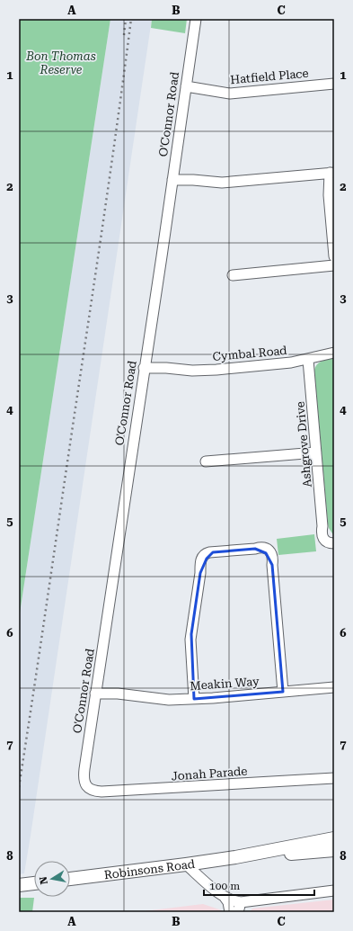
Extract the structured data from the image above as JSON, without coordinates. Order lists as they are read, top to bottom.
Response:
{
  "streets": {
    "main road": ["Robinsons Road"],
    "street": [
      "Hatfield Place",
      "O'Connor Road",
      "Cymbal Road",
      "Ashgrove Drive",
      "Meakin Way",
      "Jonah Parade"
    ]
  },
  "crossings": [
    ["Hatfield Place", "O'Connor Road"],
    ["O'Connor Road", "Cymbal Road"],
    ["O'Connor Road", "Meakin Way"],
    ["O'Connor Road", "Jonah Parade"],
    ["Cymbal Road", "Ashgrove Drive"]
  ],
  "parks": ["Bon Thomas Reserve"],
  "scale_bar": "100 m",
  "north": "left",
  "grid": {
    "columns": ["A", "B", "C"],
    "rows": [
      "1",
      "2",
      "3",
      "4",
      "5",
      "6",
      "7",
      "8"
    ]
  }
}
